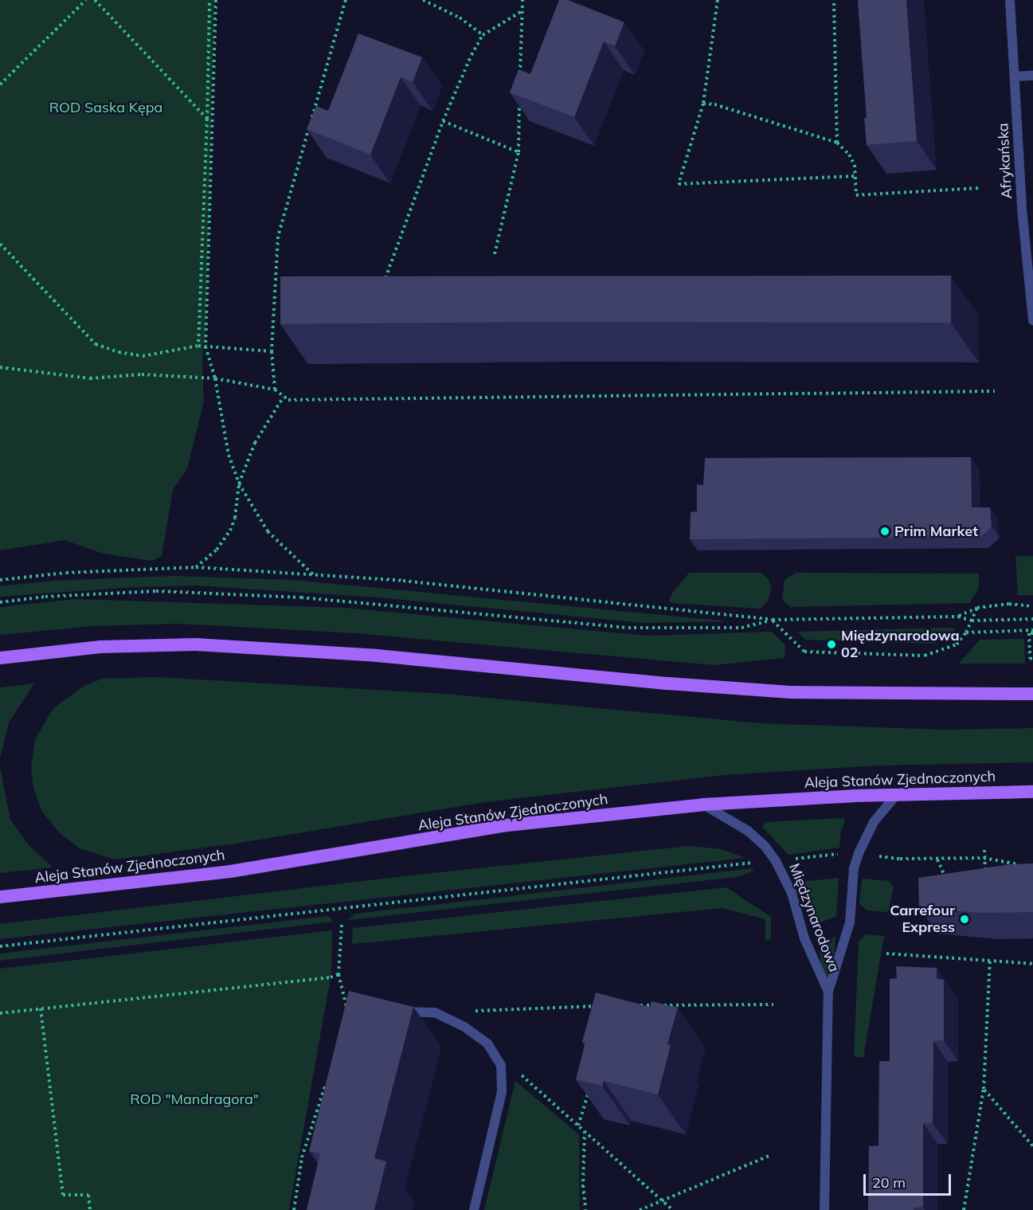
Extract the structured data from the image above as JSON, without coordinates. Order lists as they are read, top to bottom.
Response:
{
  "streets": {
    "main road": ["Aleja Stanów Zjednoczonych"],
    "street": ["Afrykańska", "Międzynarodowa"]
  },
  "crossings": [
    ["Aleja Stanów Zjednoczonych", "Międzynarodowa"]
  ],
  "parks": ["ROD Saska Kępa", "ROD \"Mandragora\""],
  "places": ["Prim Market", "Międzynarodowa 02", "Carrefour Express"],
  "scale_bar": "20 m"
}
